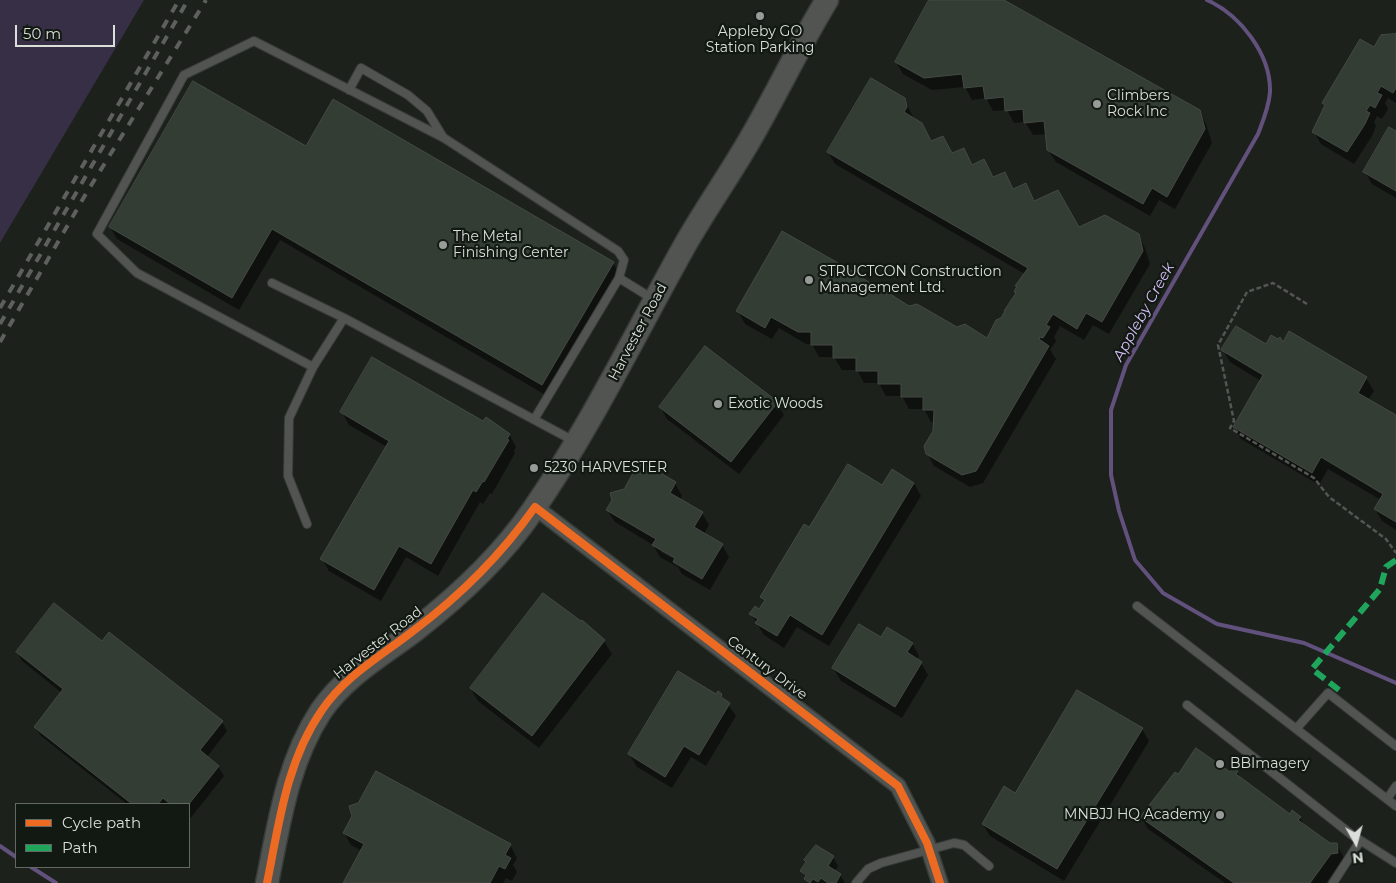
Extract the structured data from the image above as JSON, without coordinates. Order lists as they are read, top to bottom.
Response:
{
  "streets": {
    "main road": ["Harvester Road"],
    "street": ["Century Drive"]
  },
  "crossings": [
    ["Harvester Road", "Century Drive"]
  ],
  "water": ["Appleby Creek"],
  "places": [
    "Appleby GO Station Parking",
    "Climbers Rock Inc",
    "The Metal Finishing Center",
    "STRUCTCON Construction Management Ltd.",
    "Exotic Woods",
    "5230 HARVESTER",
    "BBImagery",
    "MNBJJ HQ Academy"
  ],
  "legend": ["Cycle path", "Path"],
  "scale_bar": "50 m",
  "north": "bottom"
}
